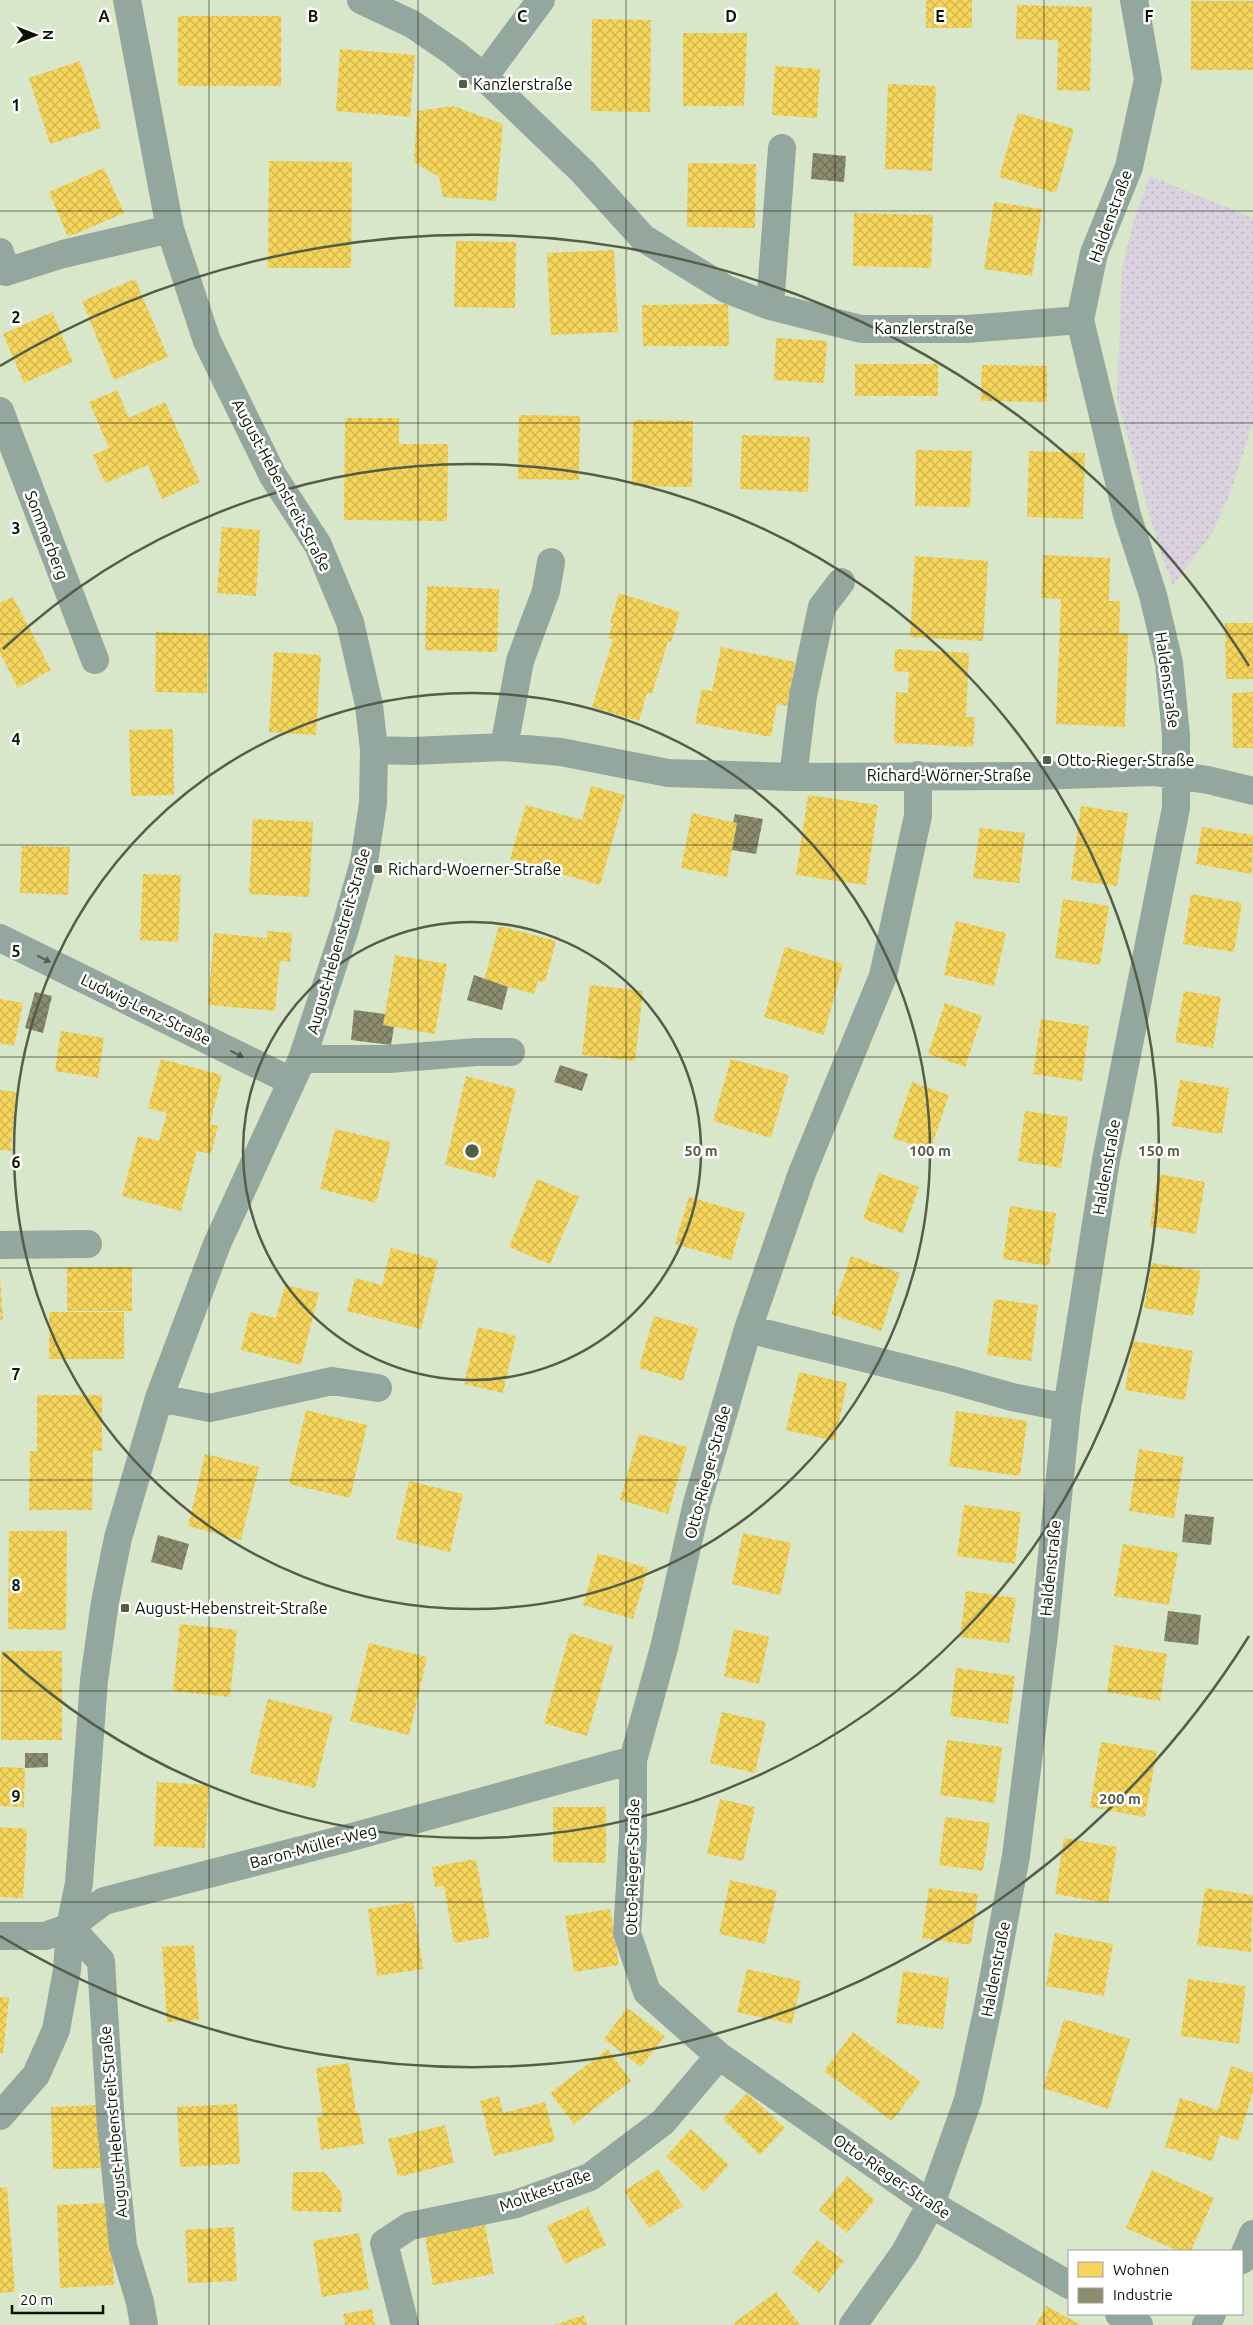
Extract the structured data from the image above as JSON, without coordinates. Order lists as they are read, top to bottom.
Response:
{
  "streets": {
    "street": [
      "Haldenstraße",
      "Kanzlerstraße",
      "August-Hebenstreit-Straße",
      "Sommerberg",
      "Richard-Wörner-Straße",
      "Ludwig-Lenz-Straße",
      "Otto-Rieger-Straße",
      "Baron-Müller-Weg",
      "Moltkestraße"
    ]
  },
  "crossings": [
    ["Haldenstraße", "Kanzlerstraße"],
    ["Haldenstraße", "Richard-Wörner-Straße"],
    ["Haldenstraße", "Otto-Rieger-Straße"],
    ["August-Hebenstreit-Straße", "Richard-Wörner-Straße"],
    ["August-Hebenstreit-Straße", "Ludwig-Lenz-Straße"],
    ["August-Hebenstreit-Straße", "Baron-Müller-Weg"],
    ["Richard-Wörner-Straße", "Otto-Rieger-Straße"],
    ["Otto-Rieger-Straße", "Baron-Müller-Weg"],
    ["Otto-Rieger-Straße", "Moltkestraße"]
  ],
  "one_way": ["Ludwig-Lenz-Straße"],
  "places": {
    "transit": [
      "Kanzlerstraße",
      "Otto-Rieger-Straße",
      "Richard-Woerner-Straße",
      "August-Hebenstreit-Straße"
    ]
  },
  "legend": ["Wohnen", "Industrie"],
  "scale_bar": "20 m",
  "north": "right",
  "grid": {
    "columns": [
      "A",
      "B",
      "C",
      "D",
      "E",
      "F"
    ],
    "rows": [
      "1",
      "2",
      "3",
      "4",
      "5",
      "6",
      "7",
      "8",
      "9"
    ]
  },
  "rings": [
    "50 m",
    "100 m",
    "150 m",
    "200 m"
  ]
}
